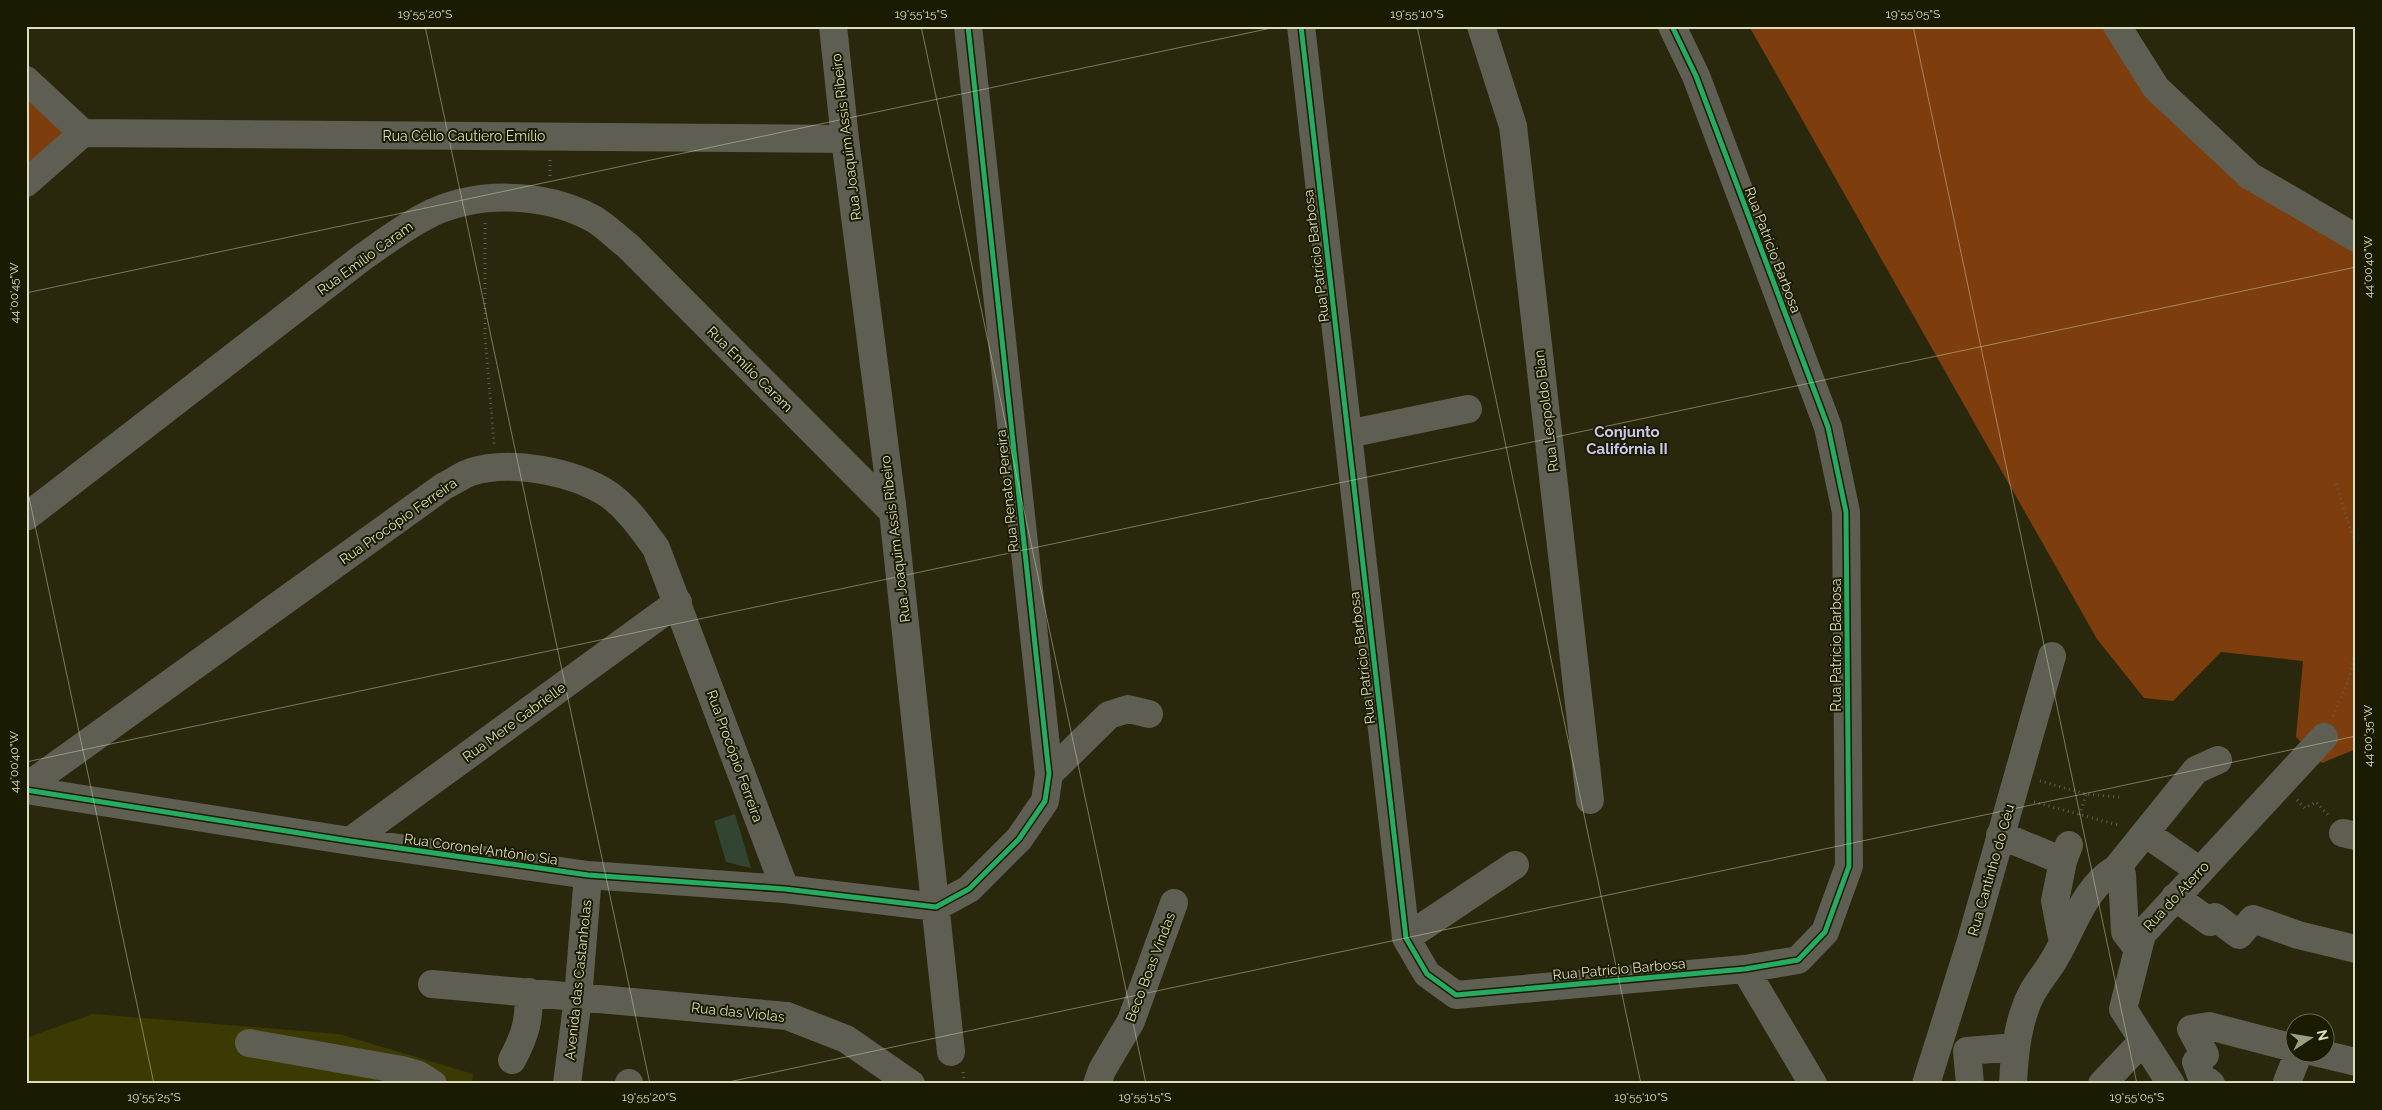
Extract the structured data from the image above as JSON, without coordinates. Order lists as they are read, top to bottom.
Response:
{
  "streets": {
    "street": [
      "Rua Célio Cautiero Emílio",
      "Rua Joaquim Assis Ribeiro",
      "Rua Patrício Barbosa",
      "Rua Emílio Caram",
      "Rua Leopoldo Bian",
      "Rua Renato Pereira",
      "Rua Procópio Ferreira",
      "Rua Mere Gabrielle",
      "Rua Coronel Antônio Sia",
      "Rua Cantinho do Céu",
      "Rua do Aterro",
      "Beco Boas Vindas",
      "Avenida das Castanholas",
      "Rua das Violas"
    ]
  },
  "crossings": [
    ["Rua Célio Cautiero Emílio", "Rua Joaquim Assis Ribeiro"],
    ["Rua Joaquim Assis Ribeiro", "Rua Emílio Caram"],
    ["Rua Joaquim Assis Ribeiro", "Rua Renato Pereira"],
    ["Rua Joaquim Assis Ribeiro", "Rua Coronel Antônio Sia"],
    ["Rua Renato Pereira", "Rua Coronel Antônio Sia"],
    ["Rua Procópio Ferreira", "Rua Mere Gabrielle"],
    ["Rua Procópio Ferreira", "Rua Coronel Antônio Sia"],
    ["Rua Mere Gabrielle", "Rua Coronel Antônio Sia"],
    ["Rua Coronel Antônio Sia", "Avenida das Castanholas"],
    ["Avenida das Castanholas", "Rua das Violas"]
  ],
  "districts": ["Conjunto Califórnia II"],
  "north": "right",
  "coordinates": [
    "19°55'20\"S",
    "19°55'15\"S",
    "19°55'10\"S",
    "19°55'05\"S",
    "44°00'40\"W",
    "44°00'45\"W",
    "44°00'35\"W",
    "19°55'25\"S"
  ]
}
